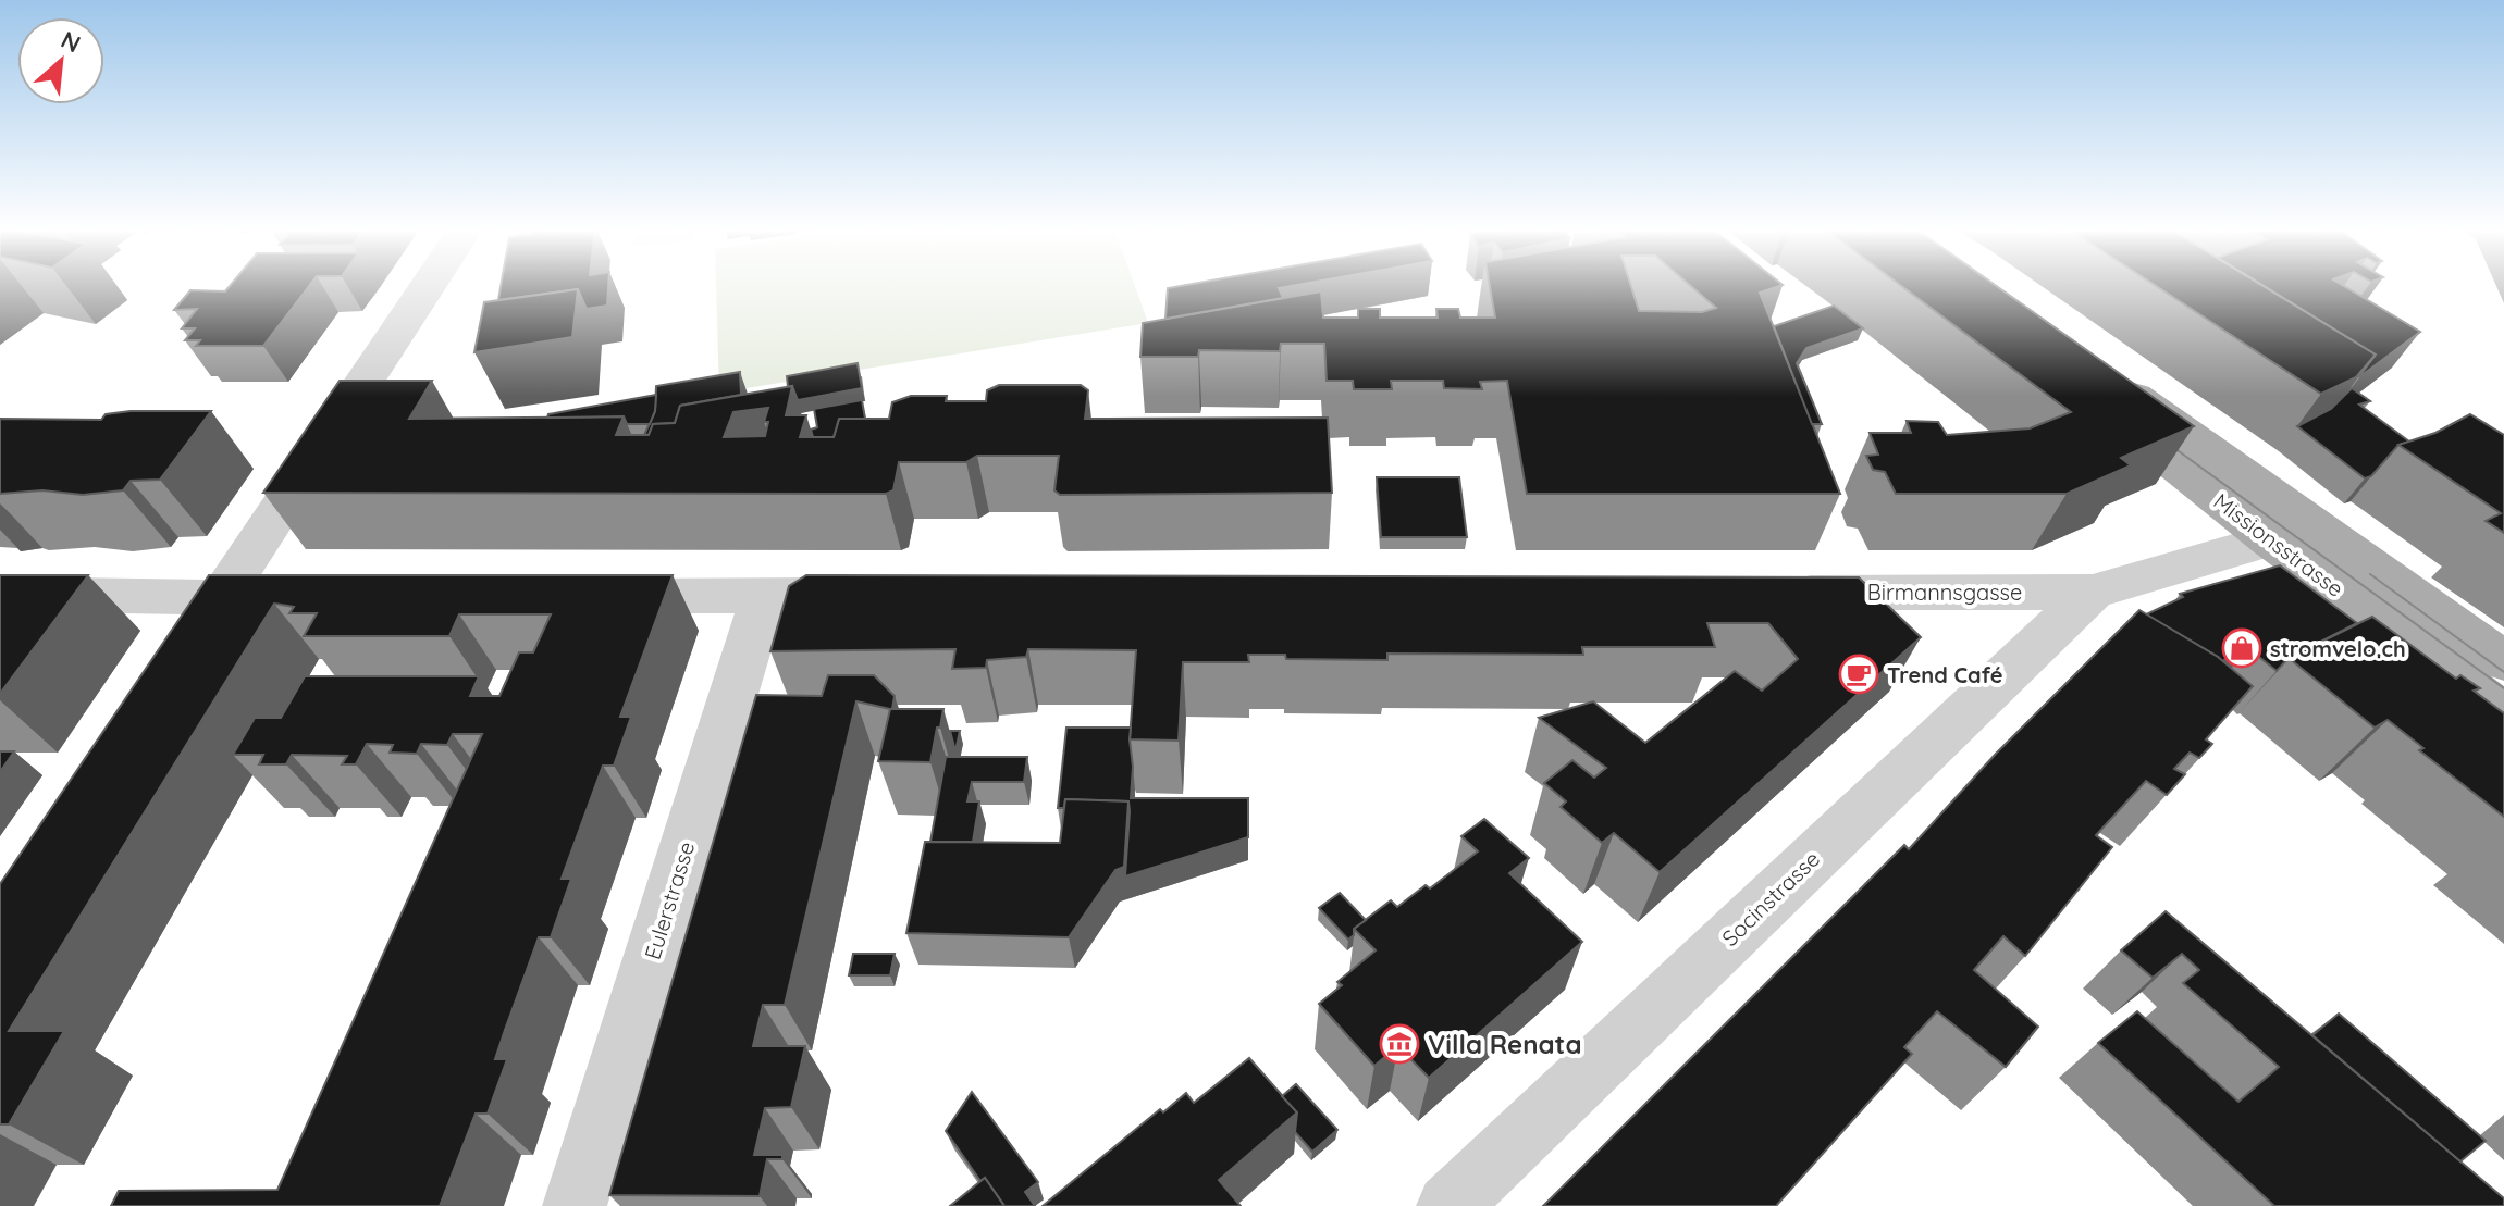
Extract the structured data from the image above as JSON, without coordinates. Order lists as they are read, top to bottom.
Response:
{
  "streets": {
    "main road": ["Missionsstrasse"],
    "street": ["Birmannsgasse", "Socinstrasse", "Eulerstrasse"]
  },
  "crossings": [
    ["Missionsstrasse", "Birmannsgasse"],
    ["Birmannsgasse", "Socinstrasse"]
  ],
  "places": {
    "shop": ["stromvelo.ch"],
    "cafe": ["Trend Café"],
    "museum": ["Villa Renata"]
  },
  "north": "top right"
}
